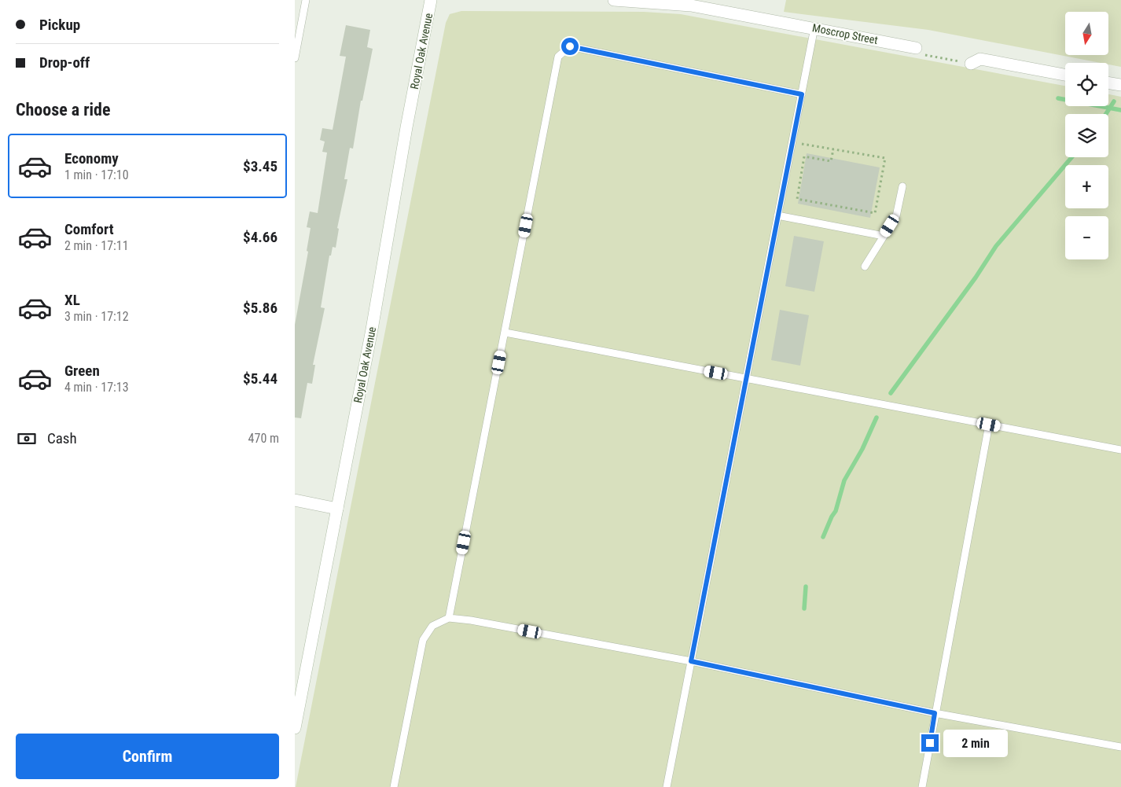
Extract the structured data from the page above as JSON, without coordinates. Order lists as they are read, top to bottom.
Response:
{
  "streets": {
    "street": ["Moscrop Street", "Royal Oak Avenue"]
  },
  "north": "bottom",
  "page": {
    "banner": ["Pickup", "Drop-off"],
    "map_buttons": ["+", "−"],
    "heading": "Choose a ride",
    "list": [
      {
        "name": "Economy",
        "note": "1 min · 17:10",
        "value": "$3.45"
      },
      {
        "name": "Comfort",
        "note": "2 min · 17:11",
        "value": "$4.66"
      },
      {
        "name": "XL",
        "note": "3 min · 17:12",
        "value": "$5.86"
      },
      {
        "name": "Green",
        "note": "4 min · 17:13",
        "value": "$5.44"
      }
    ],
    "pay": ["Cash", "470 m"],
    "buttons": "Confirm",
    "bubble": "2 min"
  }
}
